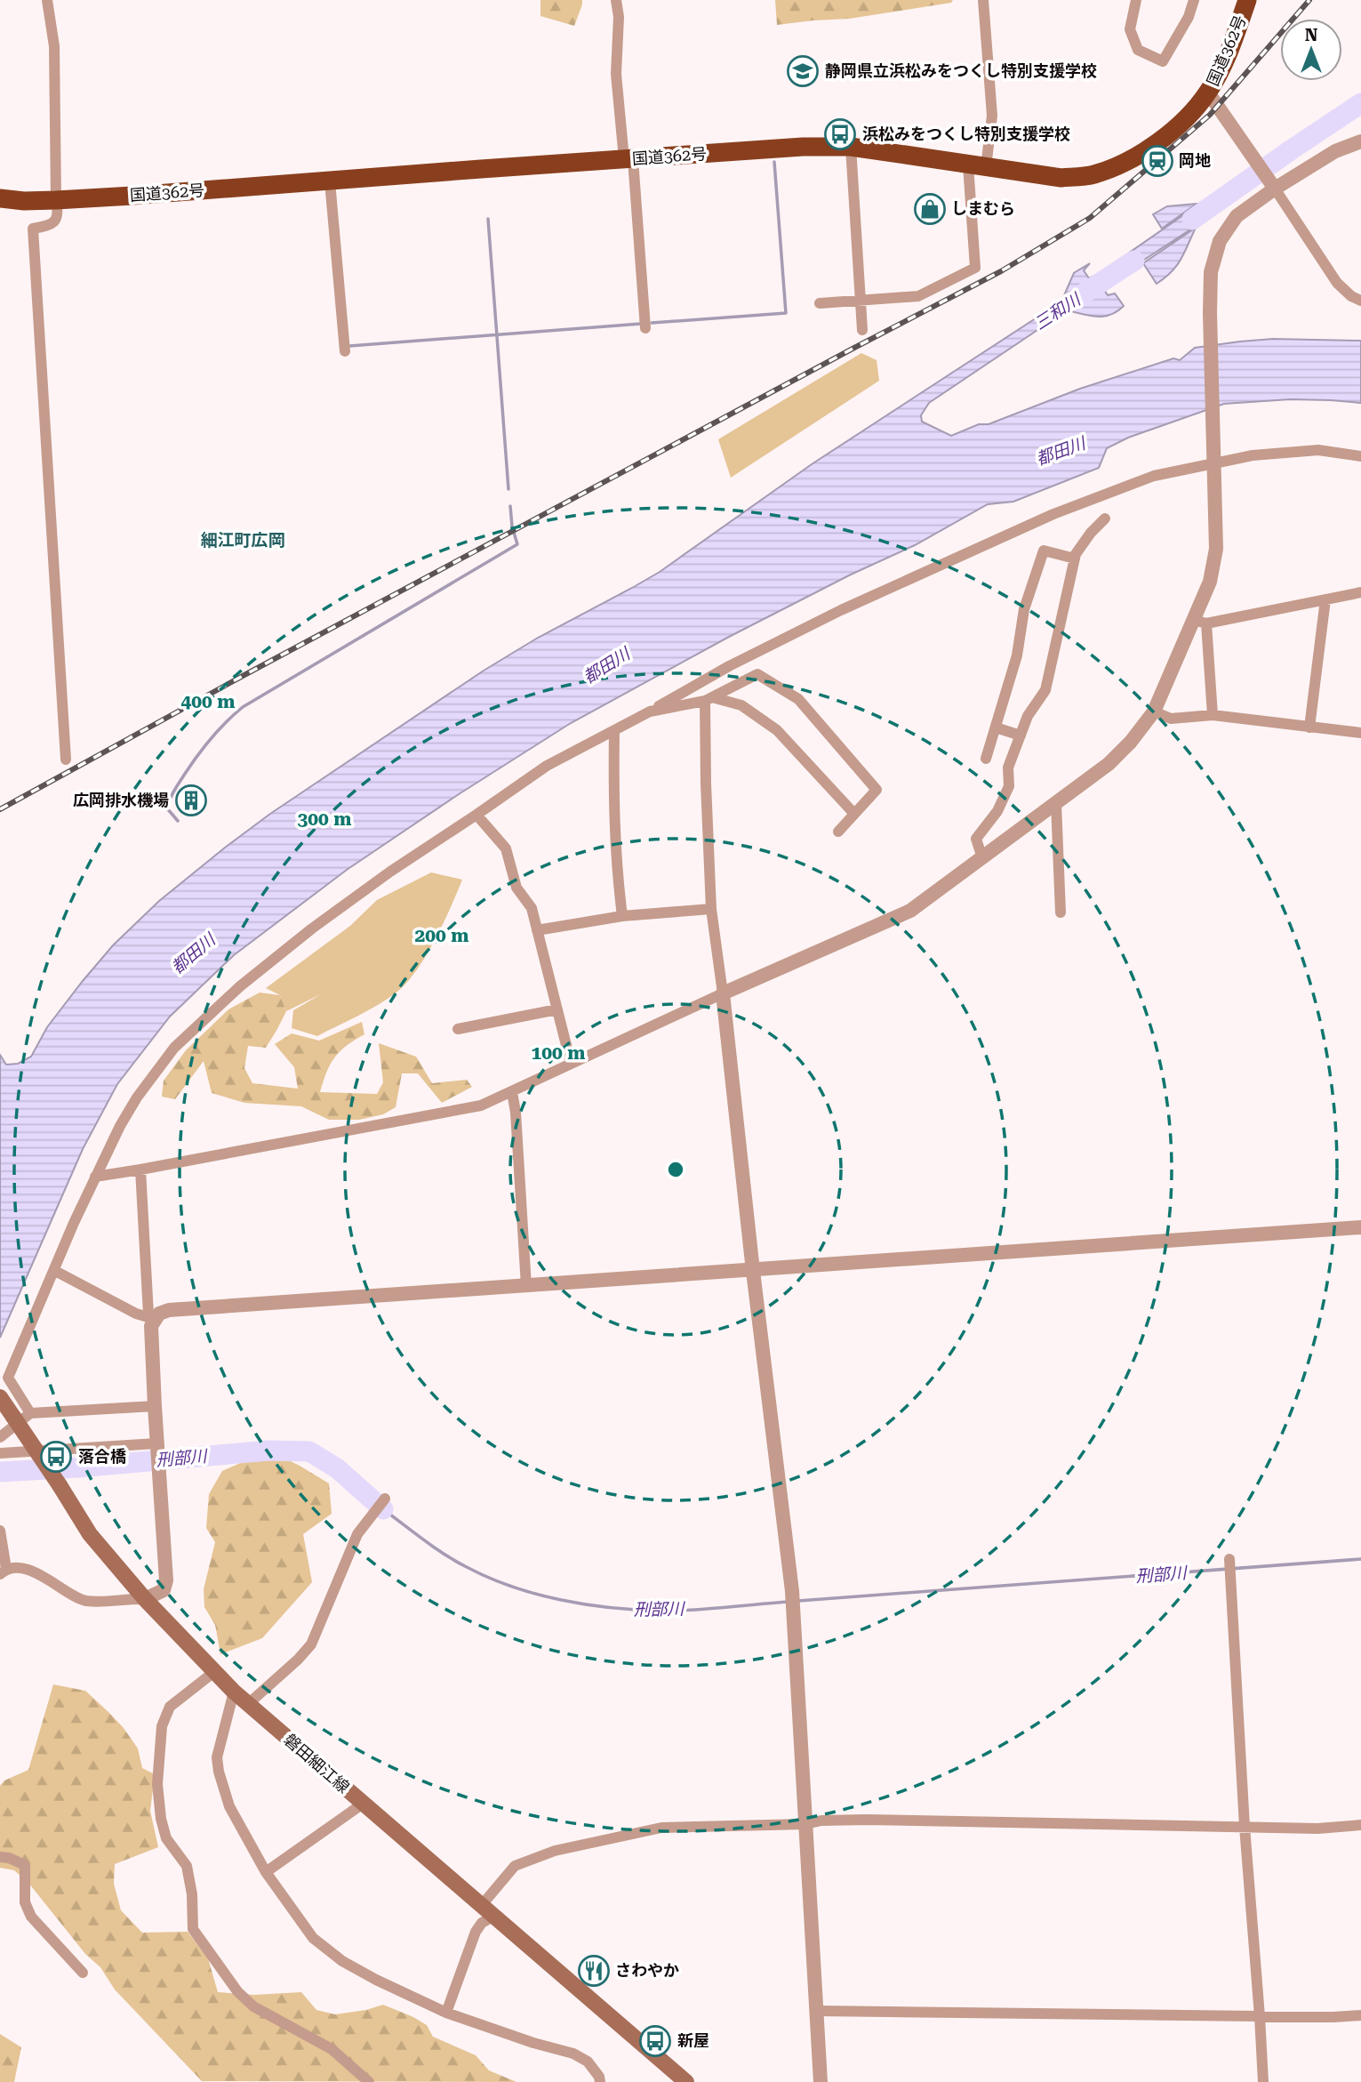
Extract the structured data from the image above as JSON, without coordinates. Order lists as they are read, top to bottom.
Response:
{
  "streets": {
    "highway": ["国道362号"],
    "main road": ["磐田細江線"]
  },
  "districts": ["細江町広岡"],
  "water": ["三和川", "都田川", "刑部川"],
  "places": {
    "school or university": ["静岡県立浜松みをつくし特別支援学校"],
    "bus stop": ["浜松みをつくし特別支援学校", "落合橋", "新屋"],
    "station": ["岡地"],
    "shop": ["しまむら"],
    "building": ["広岡排水機場"],
    "restaurant": ["さわやか"]
  },
  "north": "top",
  "rings": [
    "400 m",
    "300 m",
    "200 m",
    "100 m"
  ]
}
